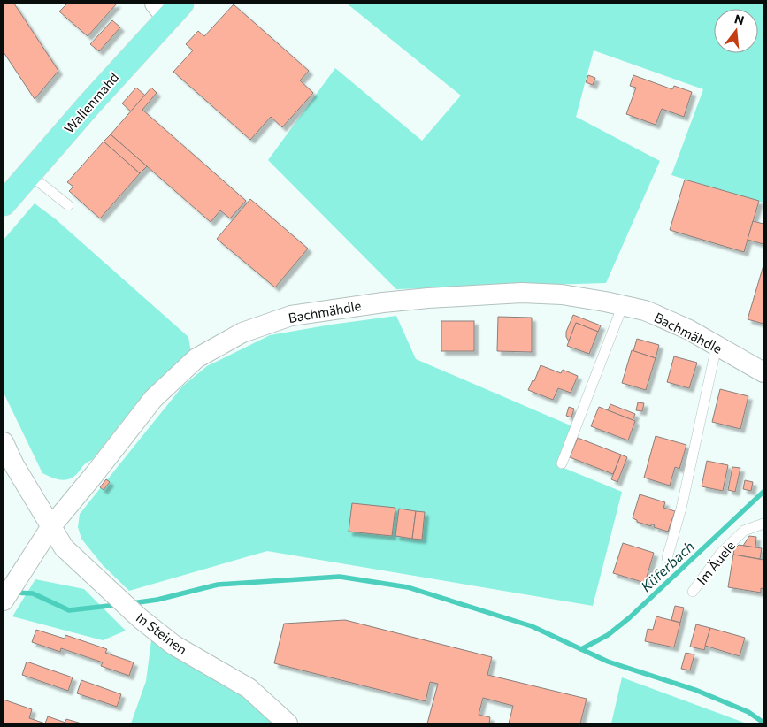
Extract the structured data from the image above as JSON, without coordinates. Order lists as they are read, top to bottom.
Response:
{
  "streets": {
    "main road": ["Wallenmahd"],
    "street": ["Bachmähdle", "In Steinen"],
    "lane": ["Im Äuele"]
  },
  "crossings": [
    ["Bachmähdle", "In Steinen"]
  ],
  "water": ["Küferbach"],
  "north": "top"
}
